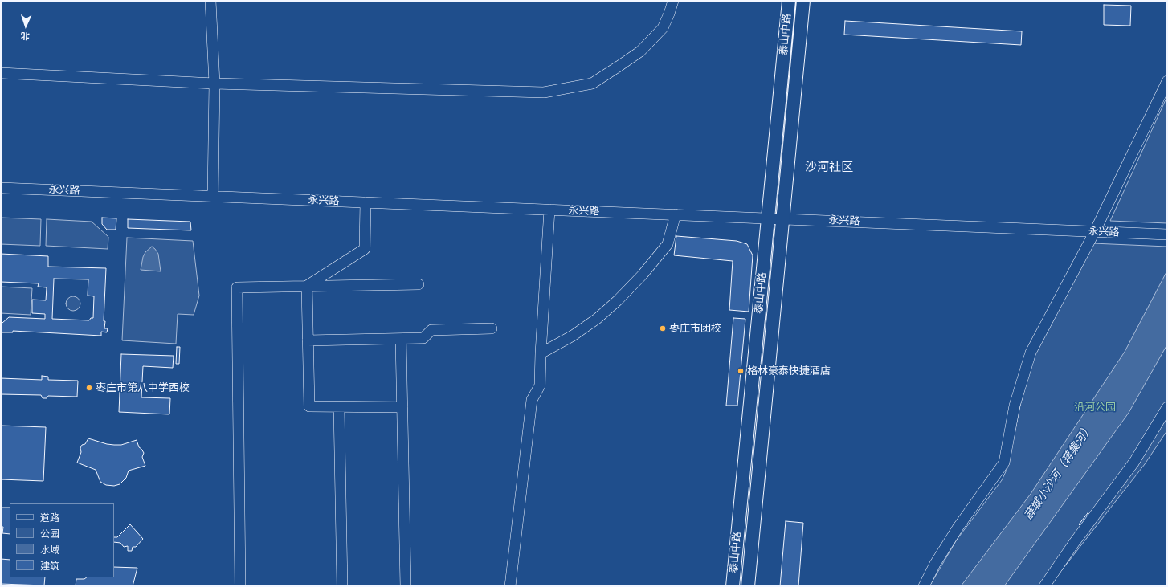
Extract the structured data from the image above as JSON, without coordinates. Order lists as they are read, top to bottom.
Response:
{
  "streets": {
    "main road": ["泰山中路"],
    "street": ["永兴路"]
  },
  "crossings": [
    ["泰山中路", "永兴路"]
  ],
  "districts": ["沙河社区"],
  "water": ["薛城小沙河（蒋集河）"],
  "parks": ["沿河公园"],
  "places": ["枣庄市团校", "格林豪泰快捷酒店", "枣庄市第八中学西校"],
  "legend": [
    "道路",
    "公园",
    "水域",
    "建筑"
  ],
  "north": "bottom"
}
